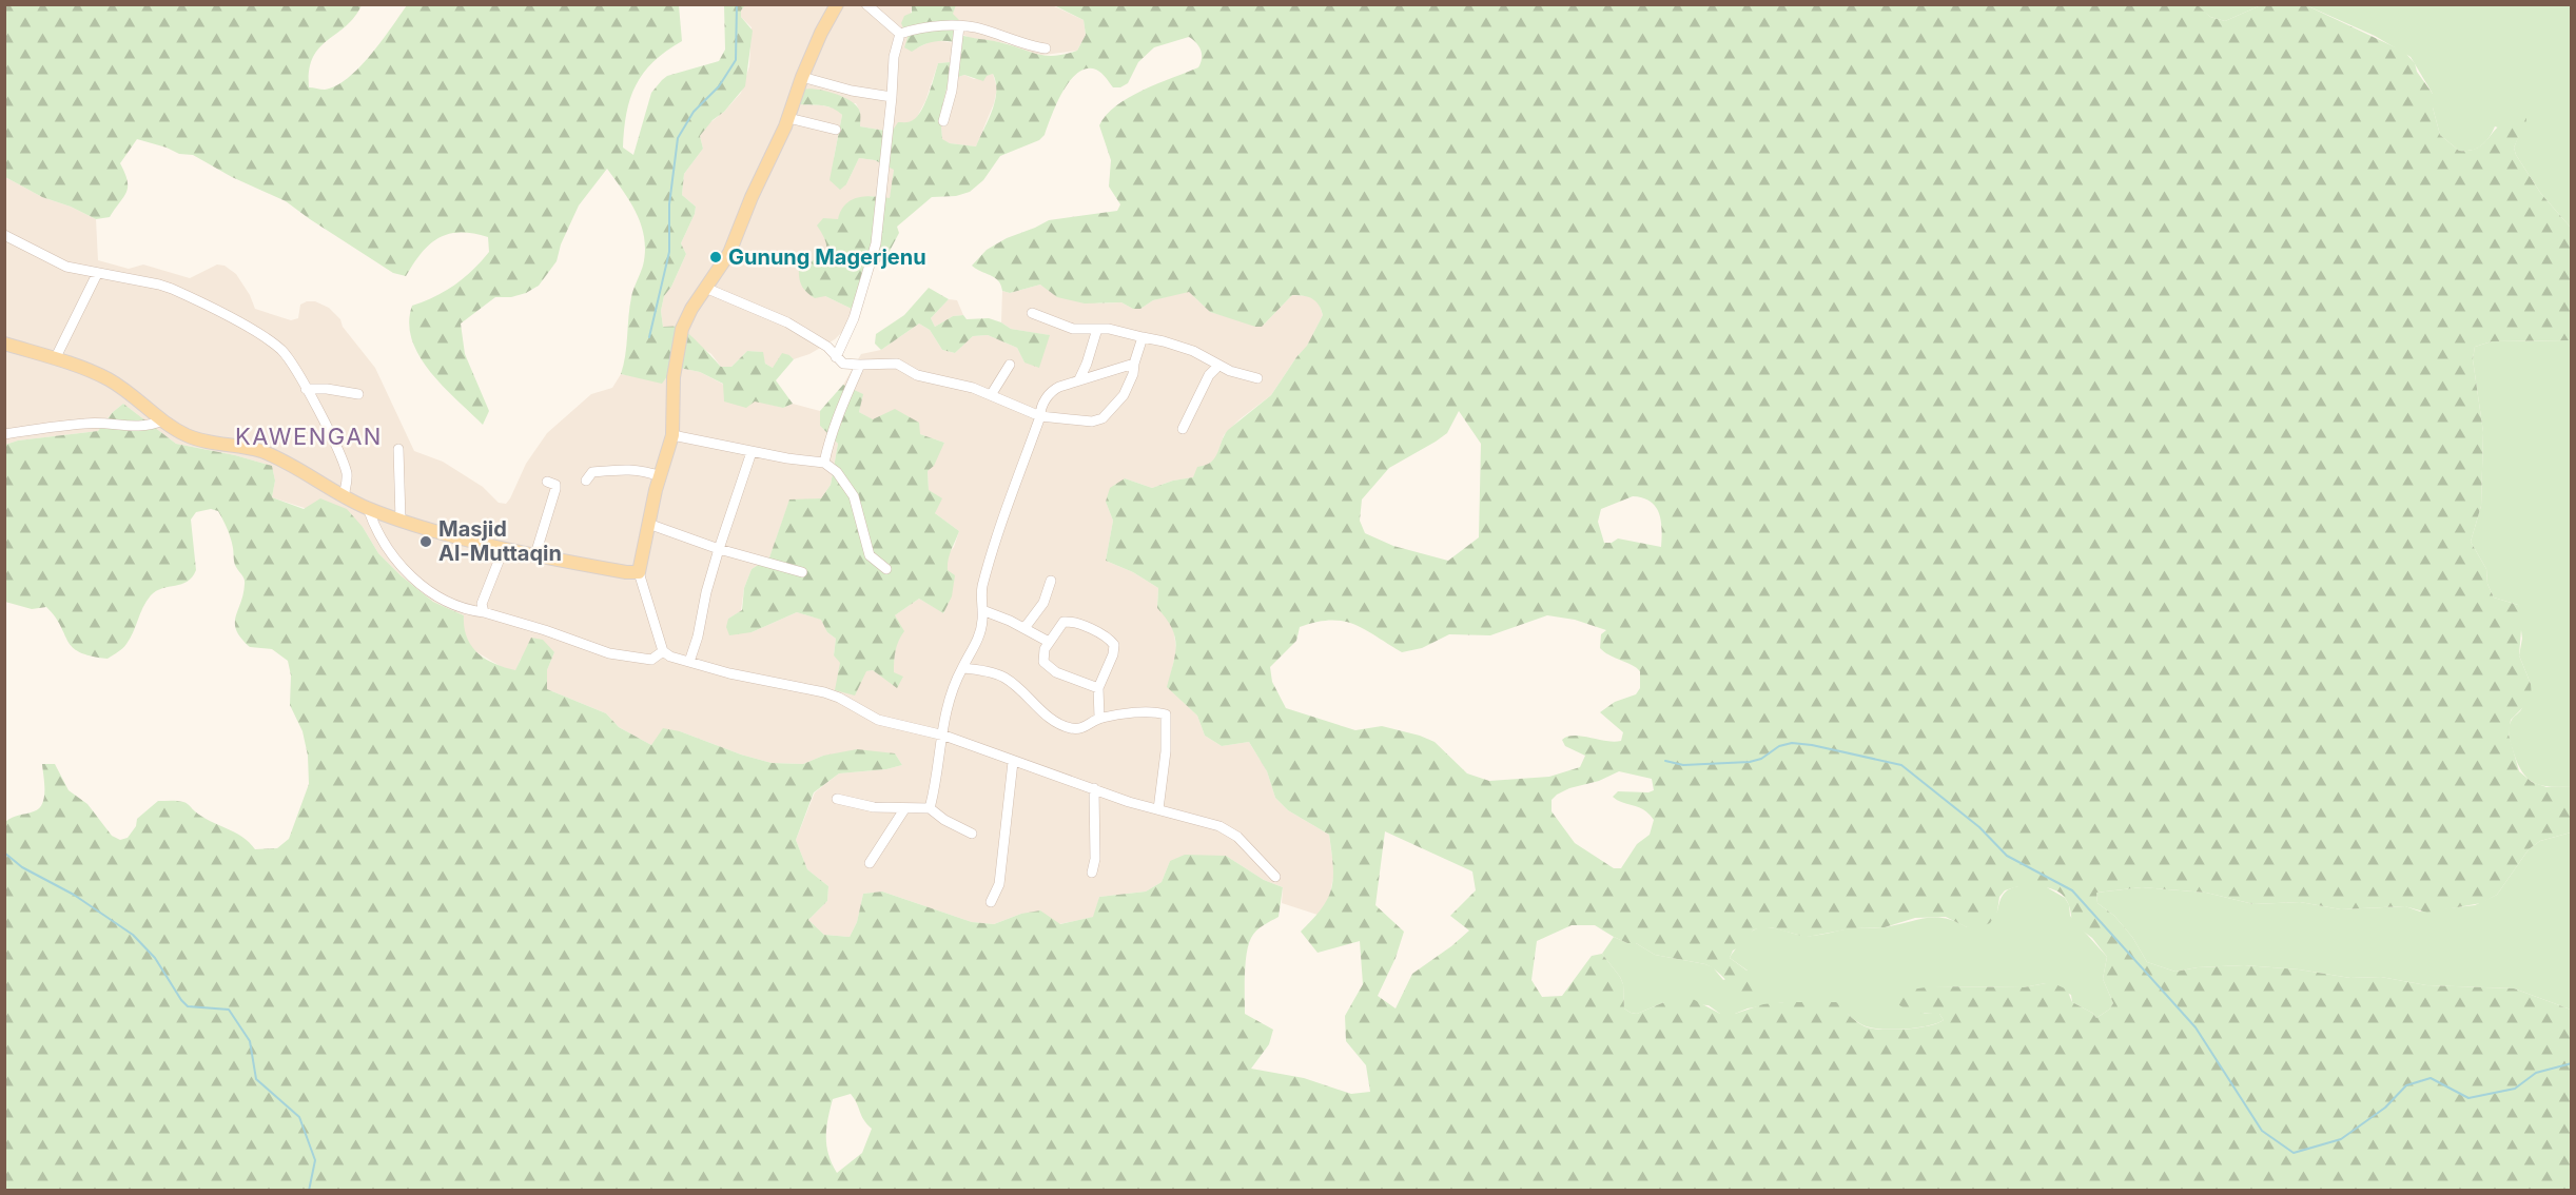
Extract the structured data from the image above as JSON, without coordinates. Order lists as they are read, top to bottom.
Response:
{
  "districts": ["KAWENGAN"],
  "places": ["Gunung Magerjenu", "Masjid Al-Muttaqin"]
}
